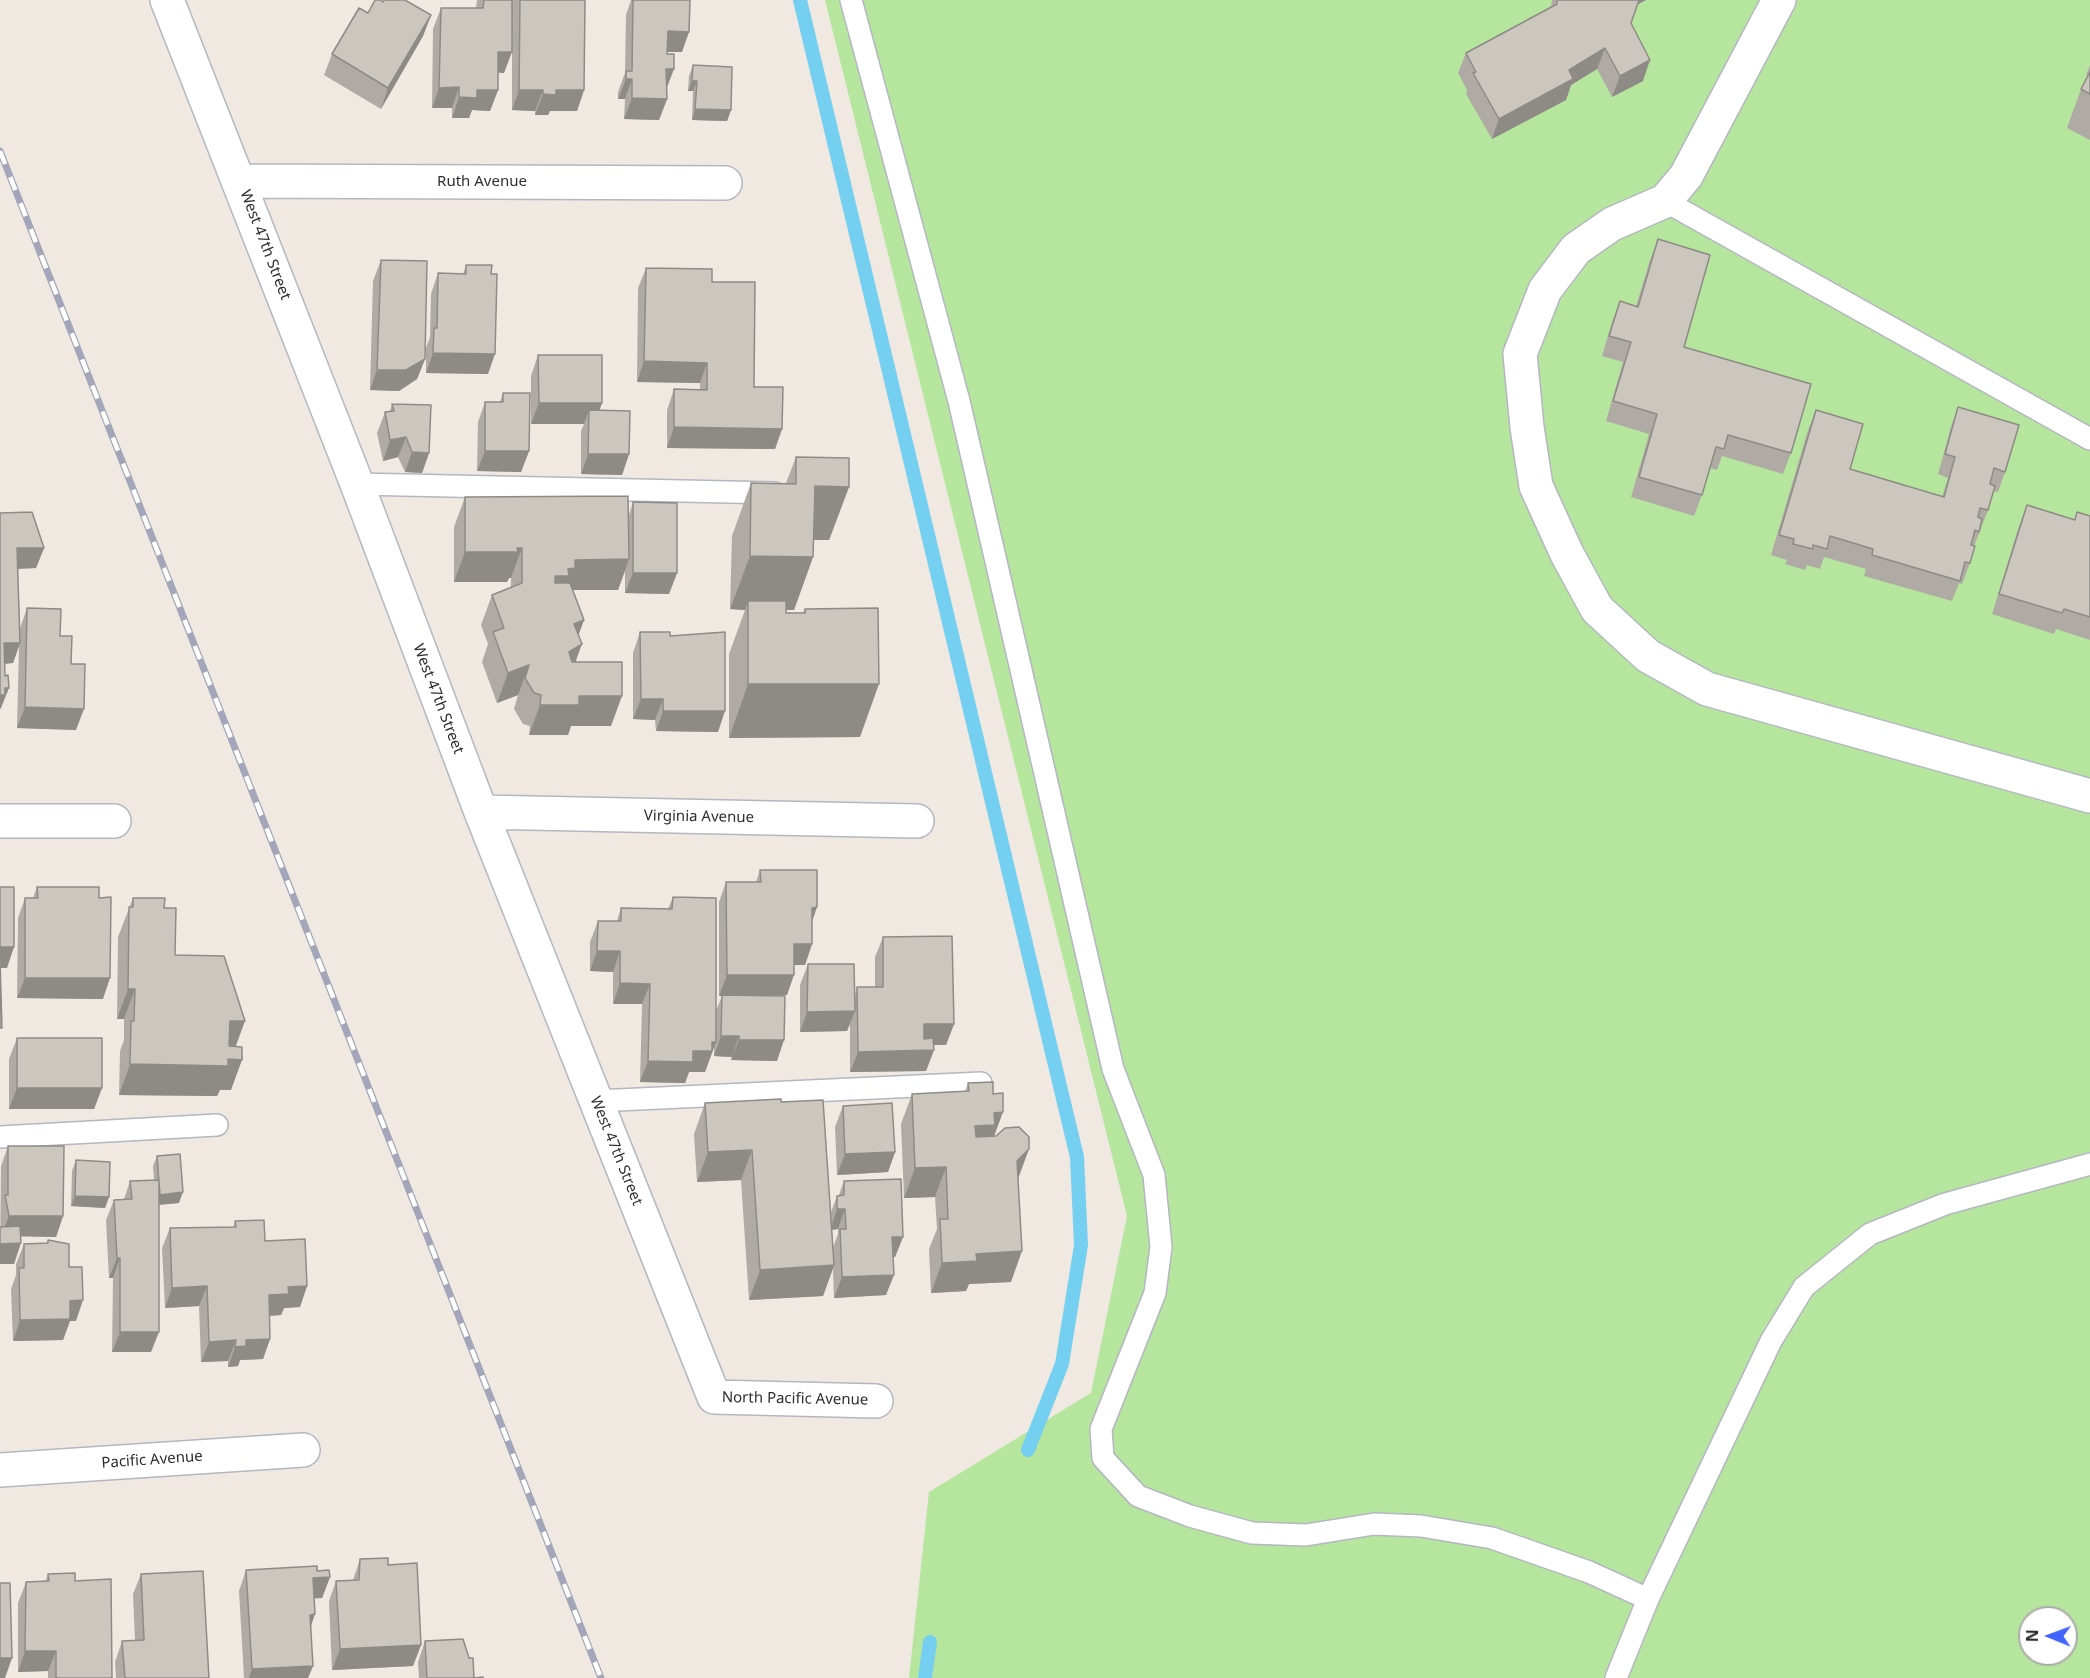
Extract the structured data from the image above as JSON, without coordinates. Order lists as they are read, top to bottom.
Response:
{
  "streets": {
    "street": [
      "Ruth Avenue",
      "West 47th Street",
      "Virginia Avenue",
      "North Pacific Avenue",
      "Pacific Avenue"
    ]
  },
  "crossings": [
    ["Ruth Avenue", "West 47th Street"],
    ["West 47th Street", "Virginia Avenue"],
    ["West 47th Street", "North Pacific Avenue"]
  ],
  "north": "left"
}
